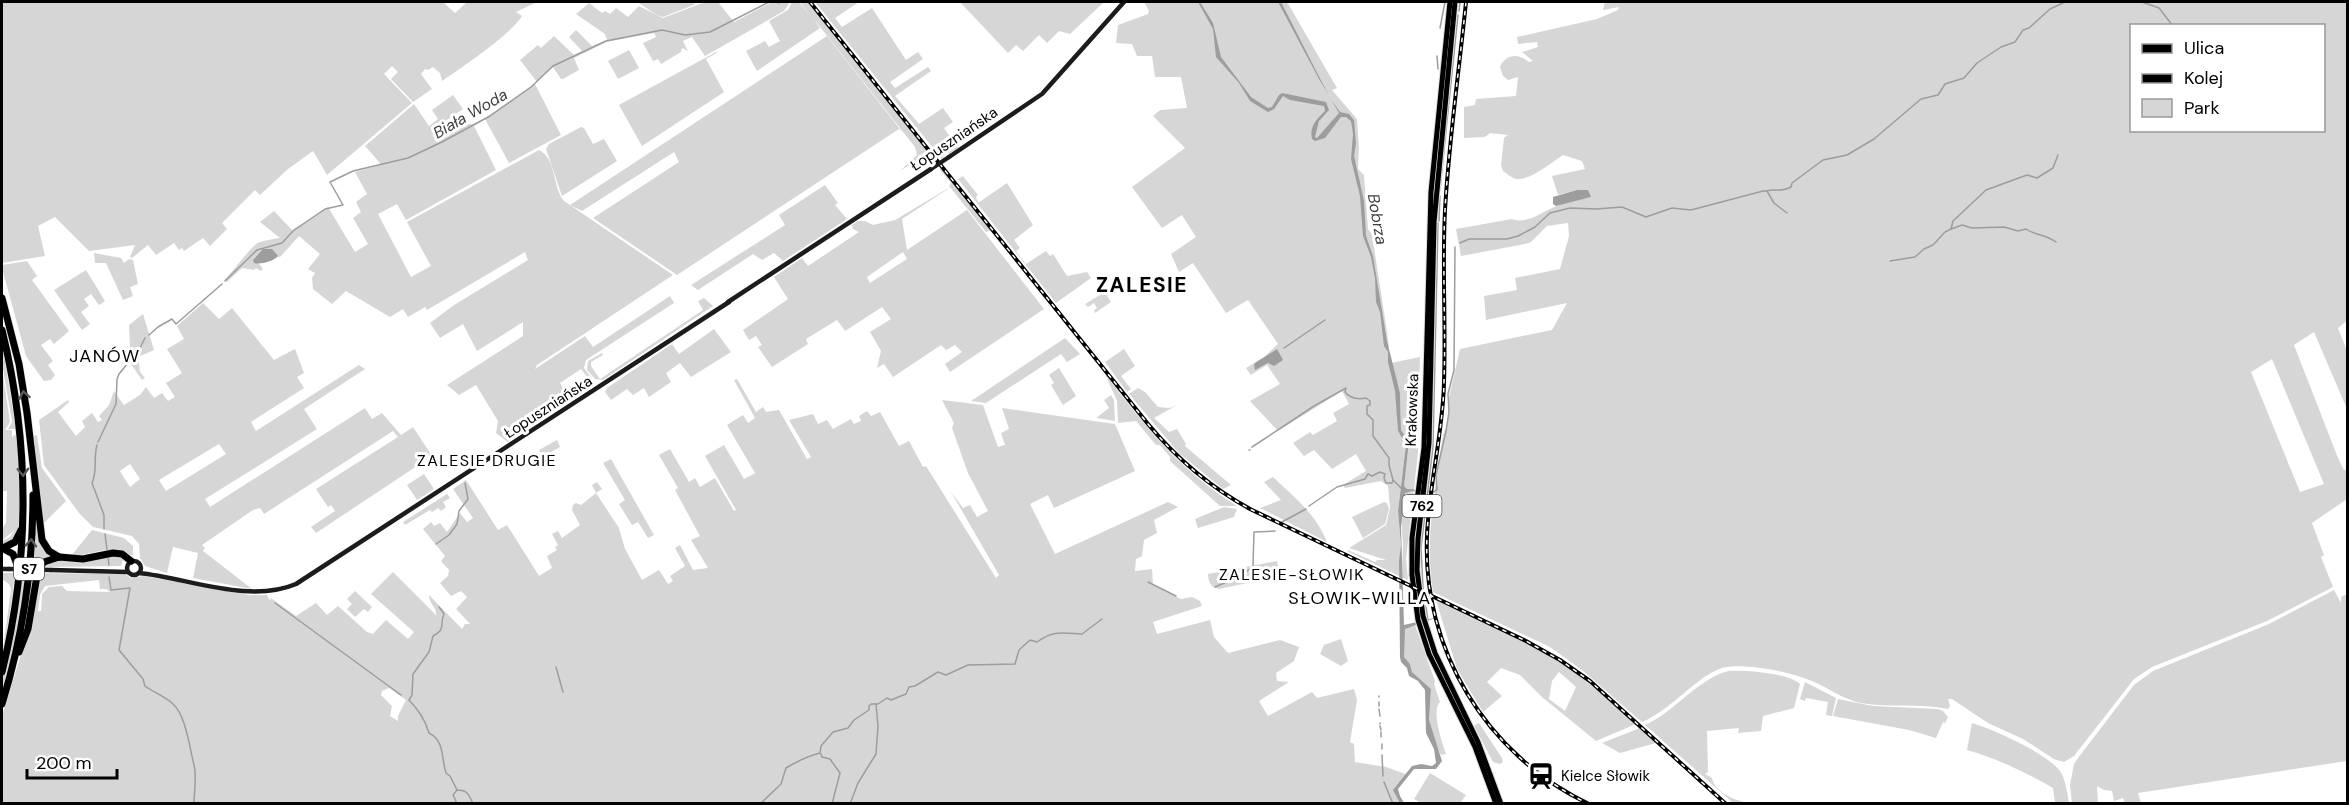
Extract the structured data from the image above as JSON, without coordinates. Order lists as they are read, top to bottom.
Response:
{
  "streets": {
    "highway": ["S7"],
    "main road": ["Łopuszniańska", "Krakowska", "762"]
  },
  "districts": [
    "ZALESIE",
    "JANÓW",
    "ZALESIE DRUGIE",
    "ZALESIE-SŁOWIK",
    "SŁOWIK-WILLA"
  ],
  "water": ["Biała Woda", "Bobrza"],
  "places": {
    "station": ["Kielce Słowik"]
  },
  "legend": ["Ulica", "Kolej", "Park"],
  "scale_bar": "200 m"
}
